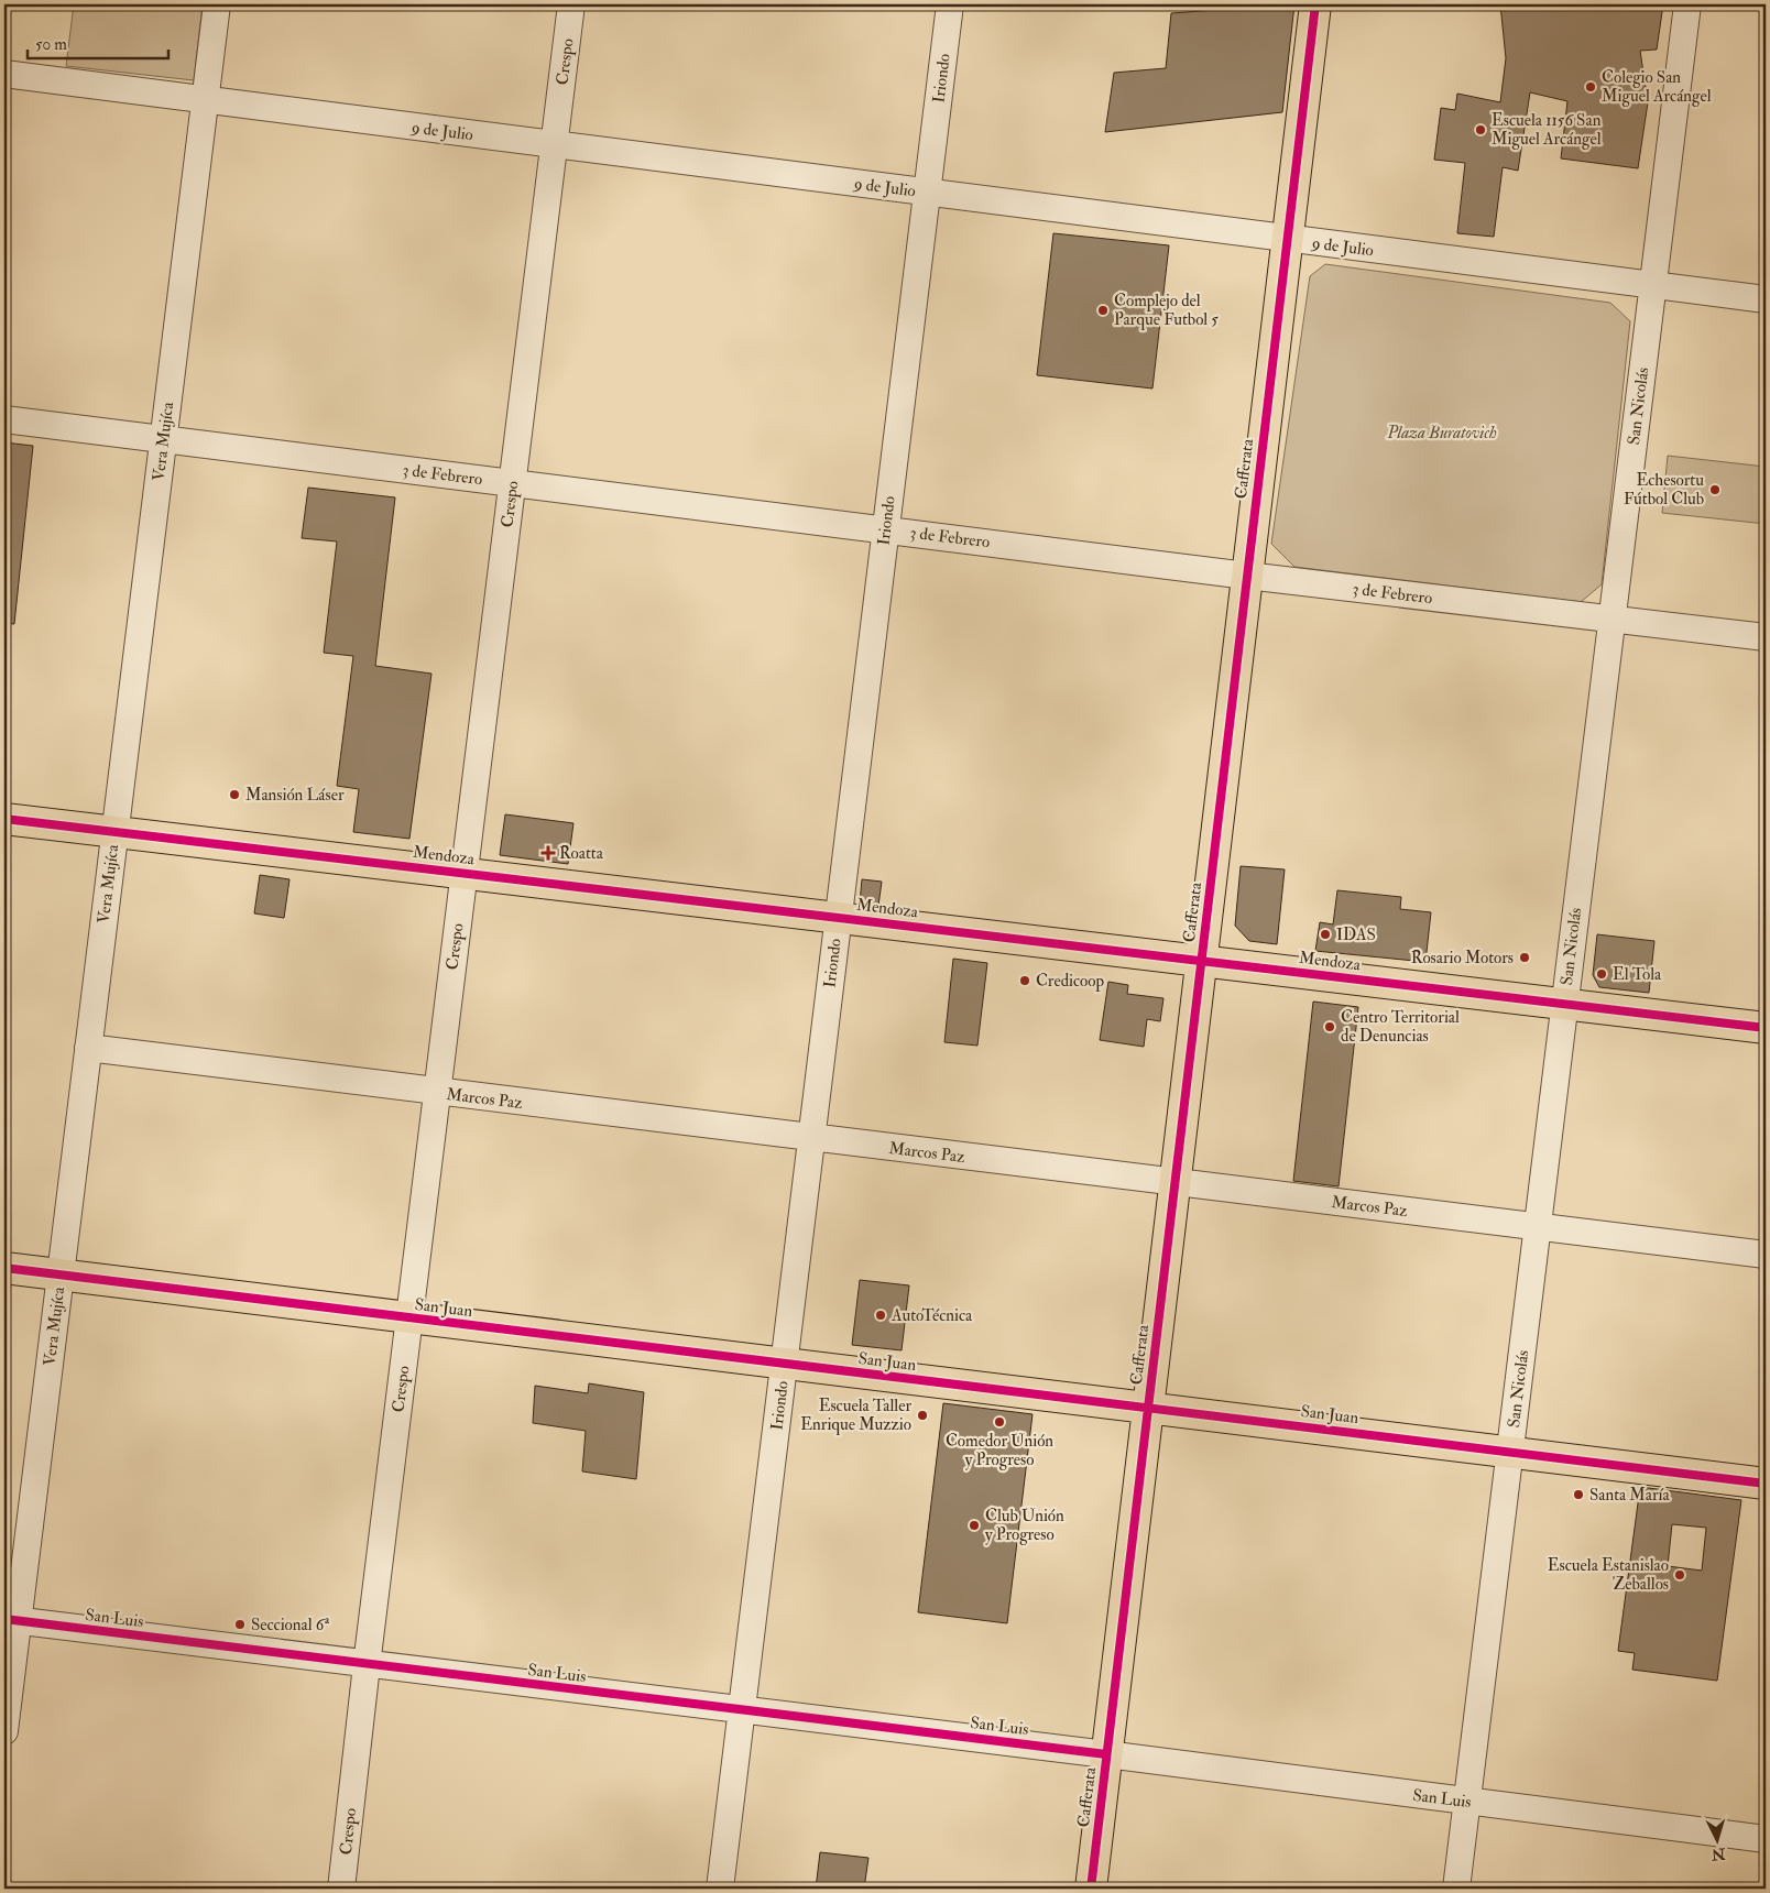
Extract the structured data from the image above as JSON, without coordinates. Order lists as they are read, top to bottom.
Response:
{
  "streets": {
    "main road": ["Cafferata", "Mendoza", "San Juan"],
    "street": [
      "Crespo",
      "Iriondo",
      "9 de Julio",
      "San Nicolás",
      "Vera Mujíca",
      "3 de Febrero",
      "Marcos Paz",
      "San Luis"
    ]
  },
  "crossings": [
    ["Crespo", "9 de Julio"],
    ["Crespo", "3 de Febrero"],
    ["Crespo", "Mendoza"],
    ["Crespo", "Marcos Paz"],
    ["Crespo", "San Juan"],
    ["Crespo", "San Luis"],
    ["Iriondo", "9 de Julio"],
    ["Iriondo", "3 de Febrero"],
    ["Iriondo", "Mendoza"],
    ["Iriondo", "Marcos Paz"],
    ["Iriondo", "San Juan"],
    ["Iriondo", "San Luis"],
    ["9 de Julio", "San Nicolás"],
    ["9 de Julio", "Vera Mujíca"],
    ["9 de Julio", "Cafferata"],
    ["San Nicolás", "3 de Febrero"],
    ["San Nicolás", "Mendoza"],
    ["San Nicolás", "Marcos Paz"],
    ["San Nicolás", "San Juan"],
    ["San Nicolás", "San Luis"],
    ["Vera Mujíca", "3 de Febrero"],
    ["Vera Mujíca", "Mendoza"],
    ["Vera Mujíca", "Marcos Paz"],
    ["Vera Mujíca", "San Juan"],
    ["Vera Mujíca", "San Luis"],
    ["Cafferata", "3 de Febrero"],
    ["Cafferata", "Mendoza"],
    ["Cafferata", "Marcos Paz"],
    ["Cafferata", "San Juan"],
    ["Cafferata", "San Luis"]
  ],
  "parks": ["Plaza Buratovich"],
  "places": {
    "other": [
      "Colegio San Miguel Arcángel",
      "Escuela 1156 San Miguel Arcángel",
      "Complejo del Parque Futbol 5",
      "Echesortu Fútbol Club",
      "Mansión Láser",
      "IDAS",
      "Rosario Motors",
      "El Tola",
      "Credicoop",
      "Centro Territorial de Denuncias",
      "AutoTécnica",
      "Escuela Taller Enrique Muzzio",
      "Comedor Unión y Progreso",
      "Santa María",
      "Club Unión y Progreso",
      "Escuela Estanislao Zeballos",
      "Seccional 6ª"
    ],
    "health": ["Roatta"]
  },
  "scale_bar": "50 m",
  "north": "bottom"
}
